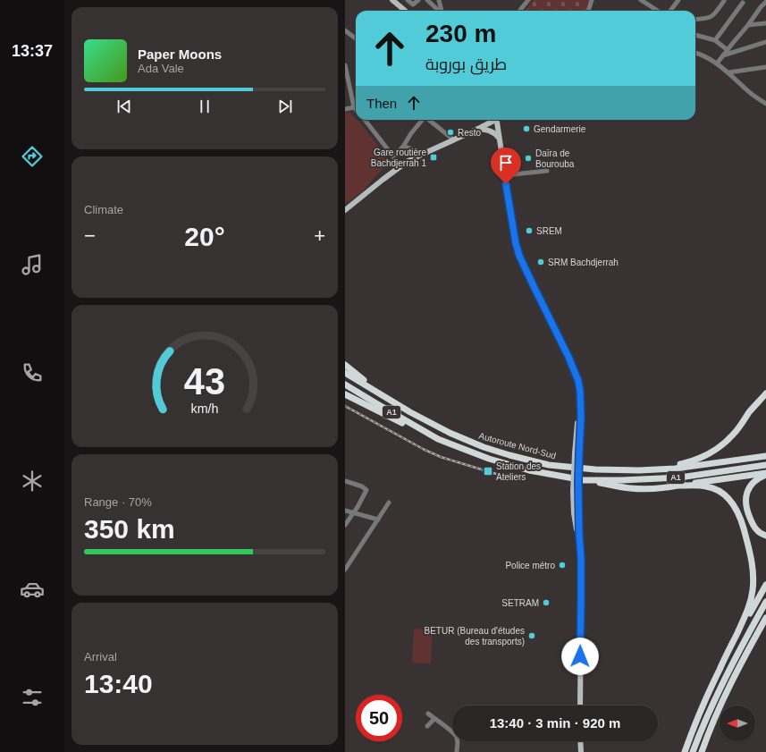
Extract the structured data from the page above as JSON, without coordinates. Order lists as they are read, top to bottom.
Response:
{
  "streets": {
    "highway": ["A1", "Autoroute Nord-Sud"]
  },
  "places": {
    "other": [
      "Gendarmerie",
      "Resto",
      "Daïra de Bourouba",
      "SREM",
      "SRM Bachdjerrah",
      "Police métro",
      "SETRAM",
      "BETUR (Bureau d'études des transports)"
    ],
    "transit": ["Gare routière Bachdjerrah 1", "Station des Ateliers"]
  },
  "north": "left",
  "page": {
    "tabs": "13:37",
    "turn": ["230 m", "طريق بوروبة"],
    "song": ["Paper Moons", "Ada Vale"],
    "then": "Then",
    "tile": [
      "Climate",
      ["Range · 70%", "350 km"],
      ["Arrival", "13:40"]
    ],
    "heat": ["−", "20°", "+"],
    "limit": "50",
    "trip": "13:40 · 3 min · 920 m",
    "gauge": ["43", "km/h"]
  }
}
